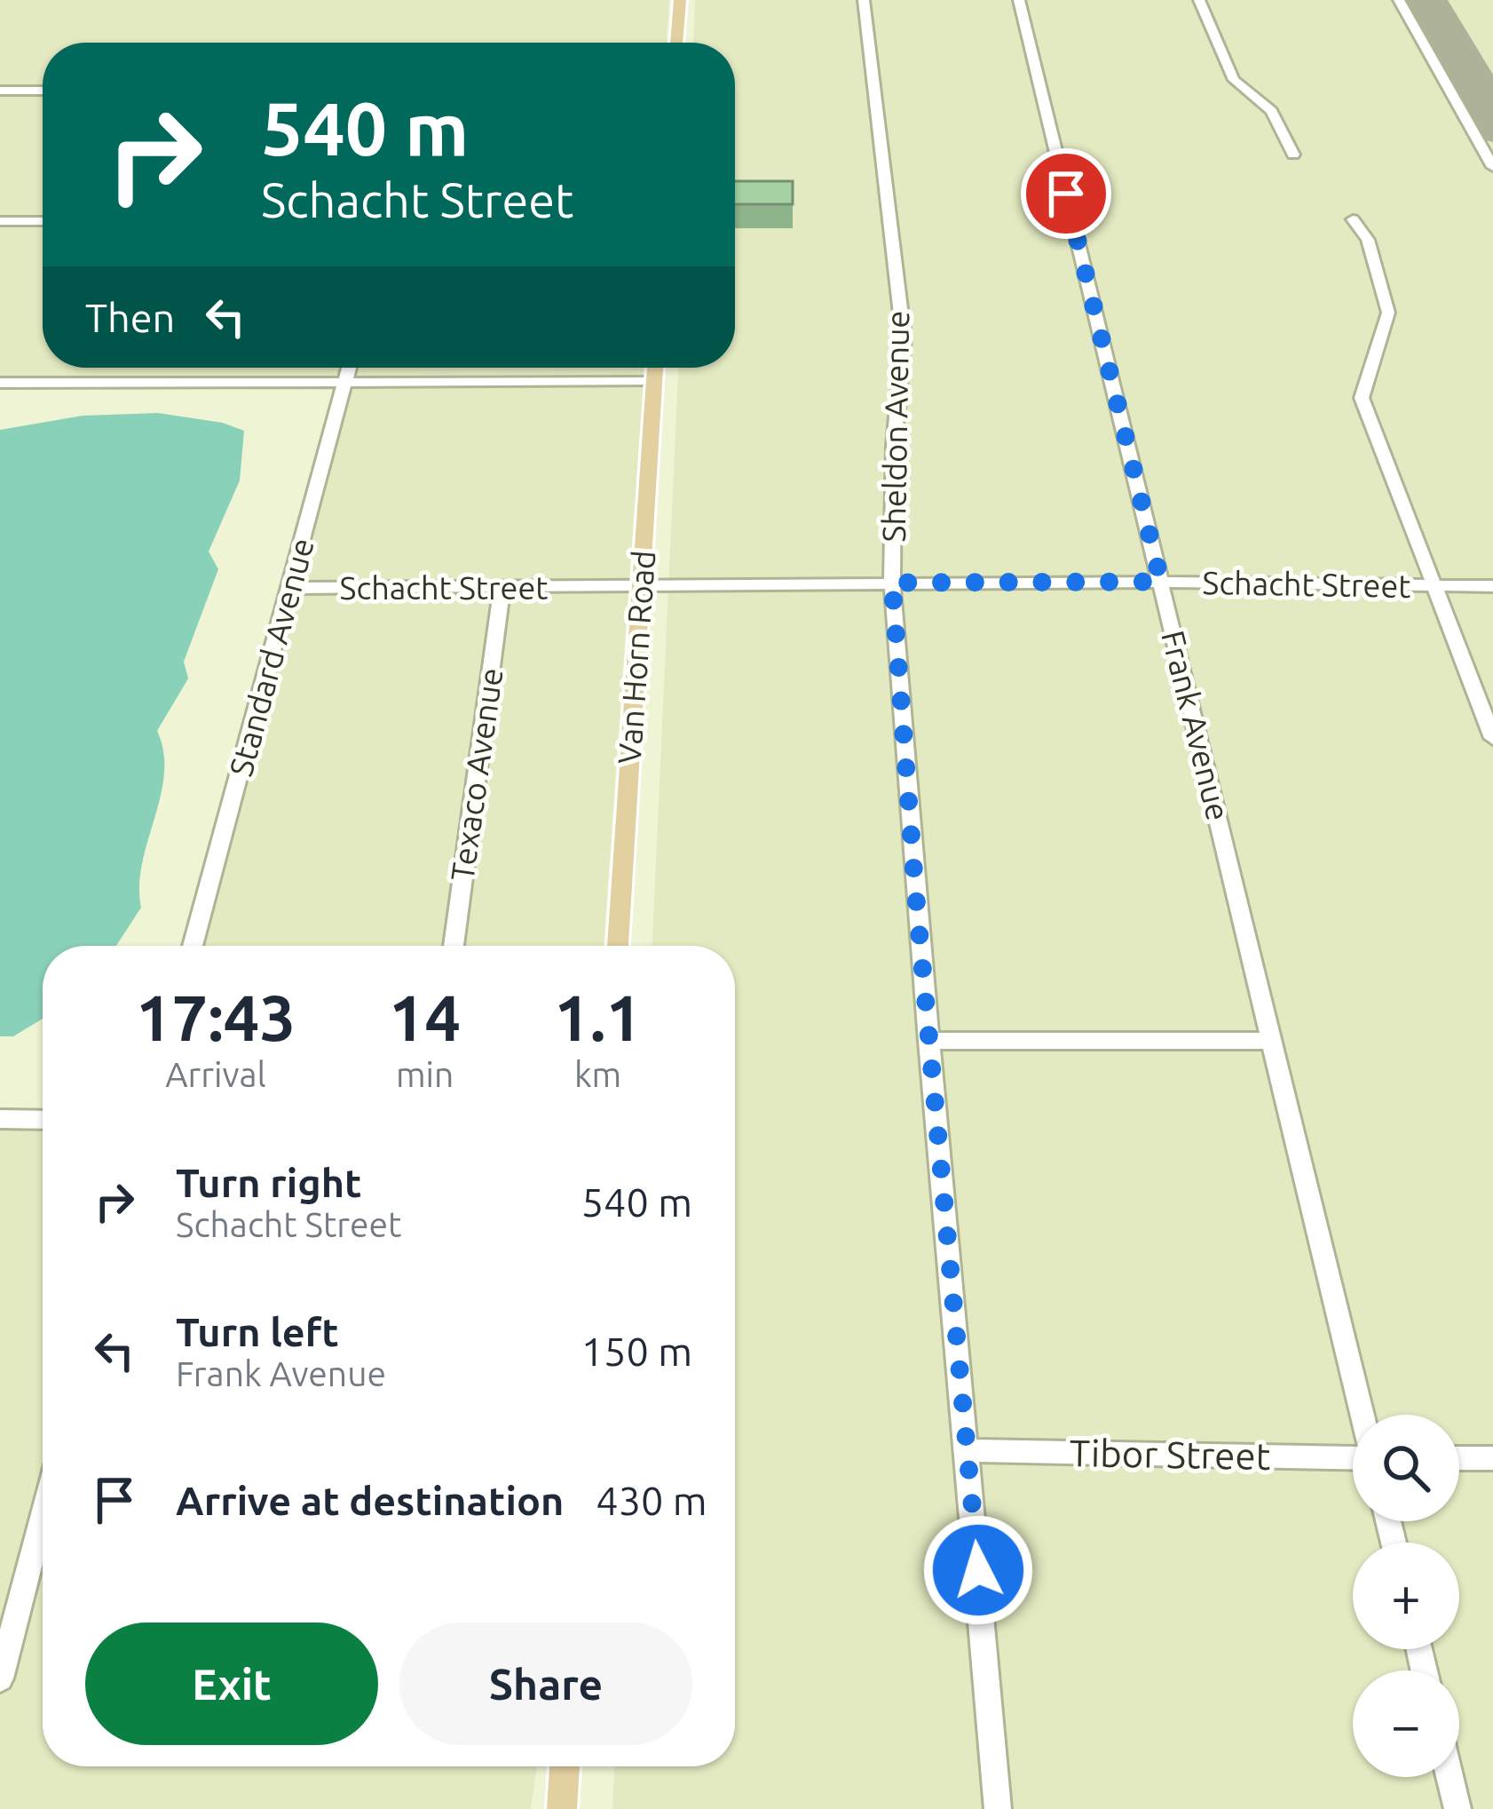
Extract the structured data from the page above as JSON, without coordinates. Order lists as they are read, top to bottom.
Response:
{
  "streets": {
    "main road": ["Van Horn Road"],
    "street": [
      "Sheldon Avenue",
      "Schacht Street",
      "Standard Avenue",
      "Frank Avenue",
      "Texaco Avenue",
      "Tibor Street"
    ]
  },
  "crossings": [
    ["Sheldon Avenue", "Schacht Street"],
    ["Sheldon Avenue", "Tibor Street"],
    ["Schacht Street", "Standard Avenue"],
    ["Schacht Street", "Van Horn Road"],
    ["Schacht Street", "Frank Avenue"],
    ["Schacht Street", "Texaco Avenue"]
  ],
  "page": {
    "turn": ["540 m", "Schacht Street"],
    "then": "Then",
    "eta": [
      "17:43",
      "Arrival",
      "14",
      "min",
      "1.1",
      "km"
    ],
    "list": [
      {
        "name": "Turn right",
        "note": "Schacht Street",
        "value": "540 m"
      },
      {
        "name": "Turn left",
        "note": "Frank Avenue",
        "value": "150 m"
      },
      {
        "name": "Arrive at destination",
        "value": "430 m"
      }
    ],
    "map_buttons": ["+", "−"],
    "buttons": ["Exit", "Share"]
  }
}
